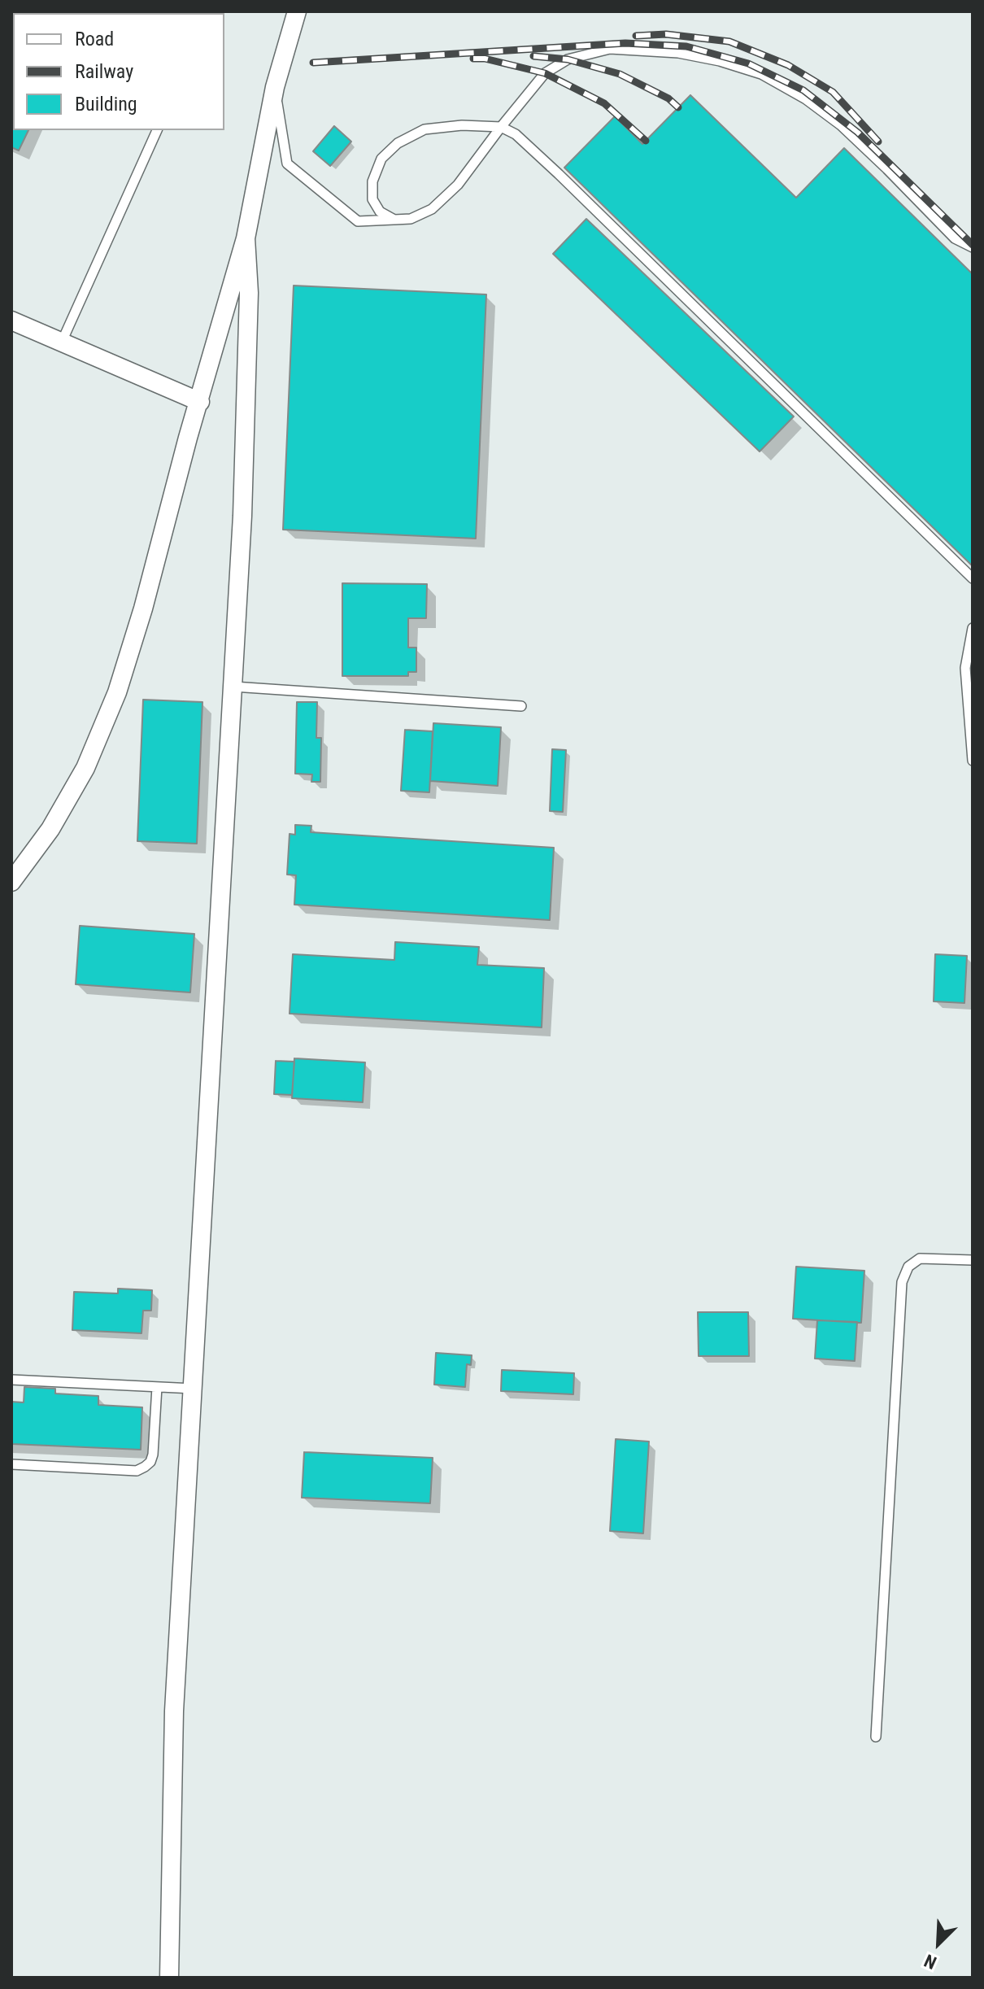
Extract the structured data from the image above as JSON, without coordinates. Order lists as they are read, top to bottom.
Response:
{
  "legend": ["Road", "Railway", "Building"],
  "north": "bottom left"
}
